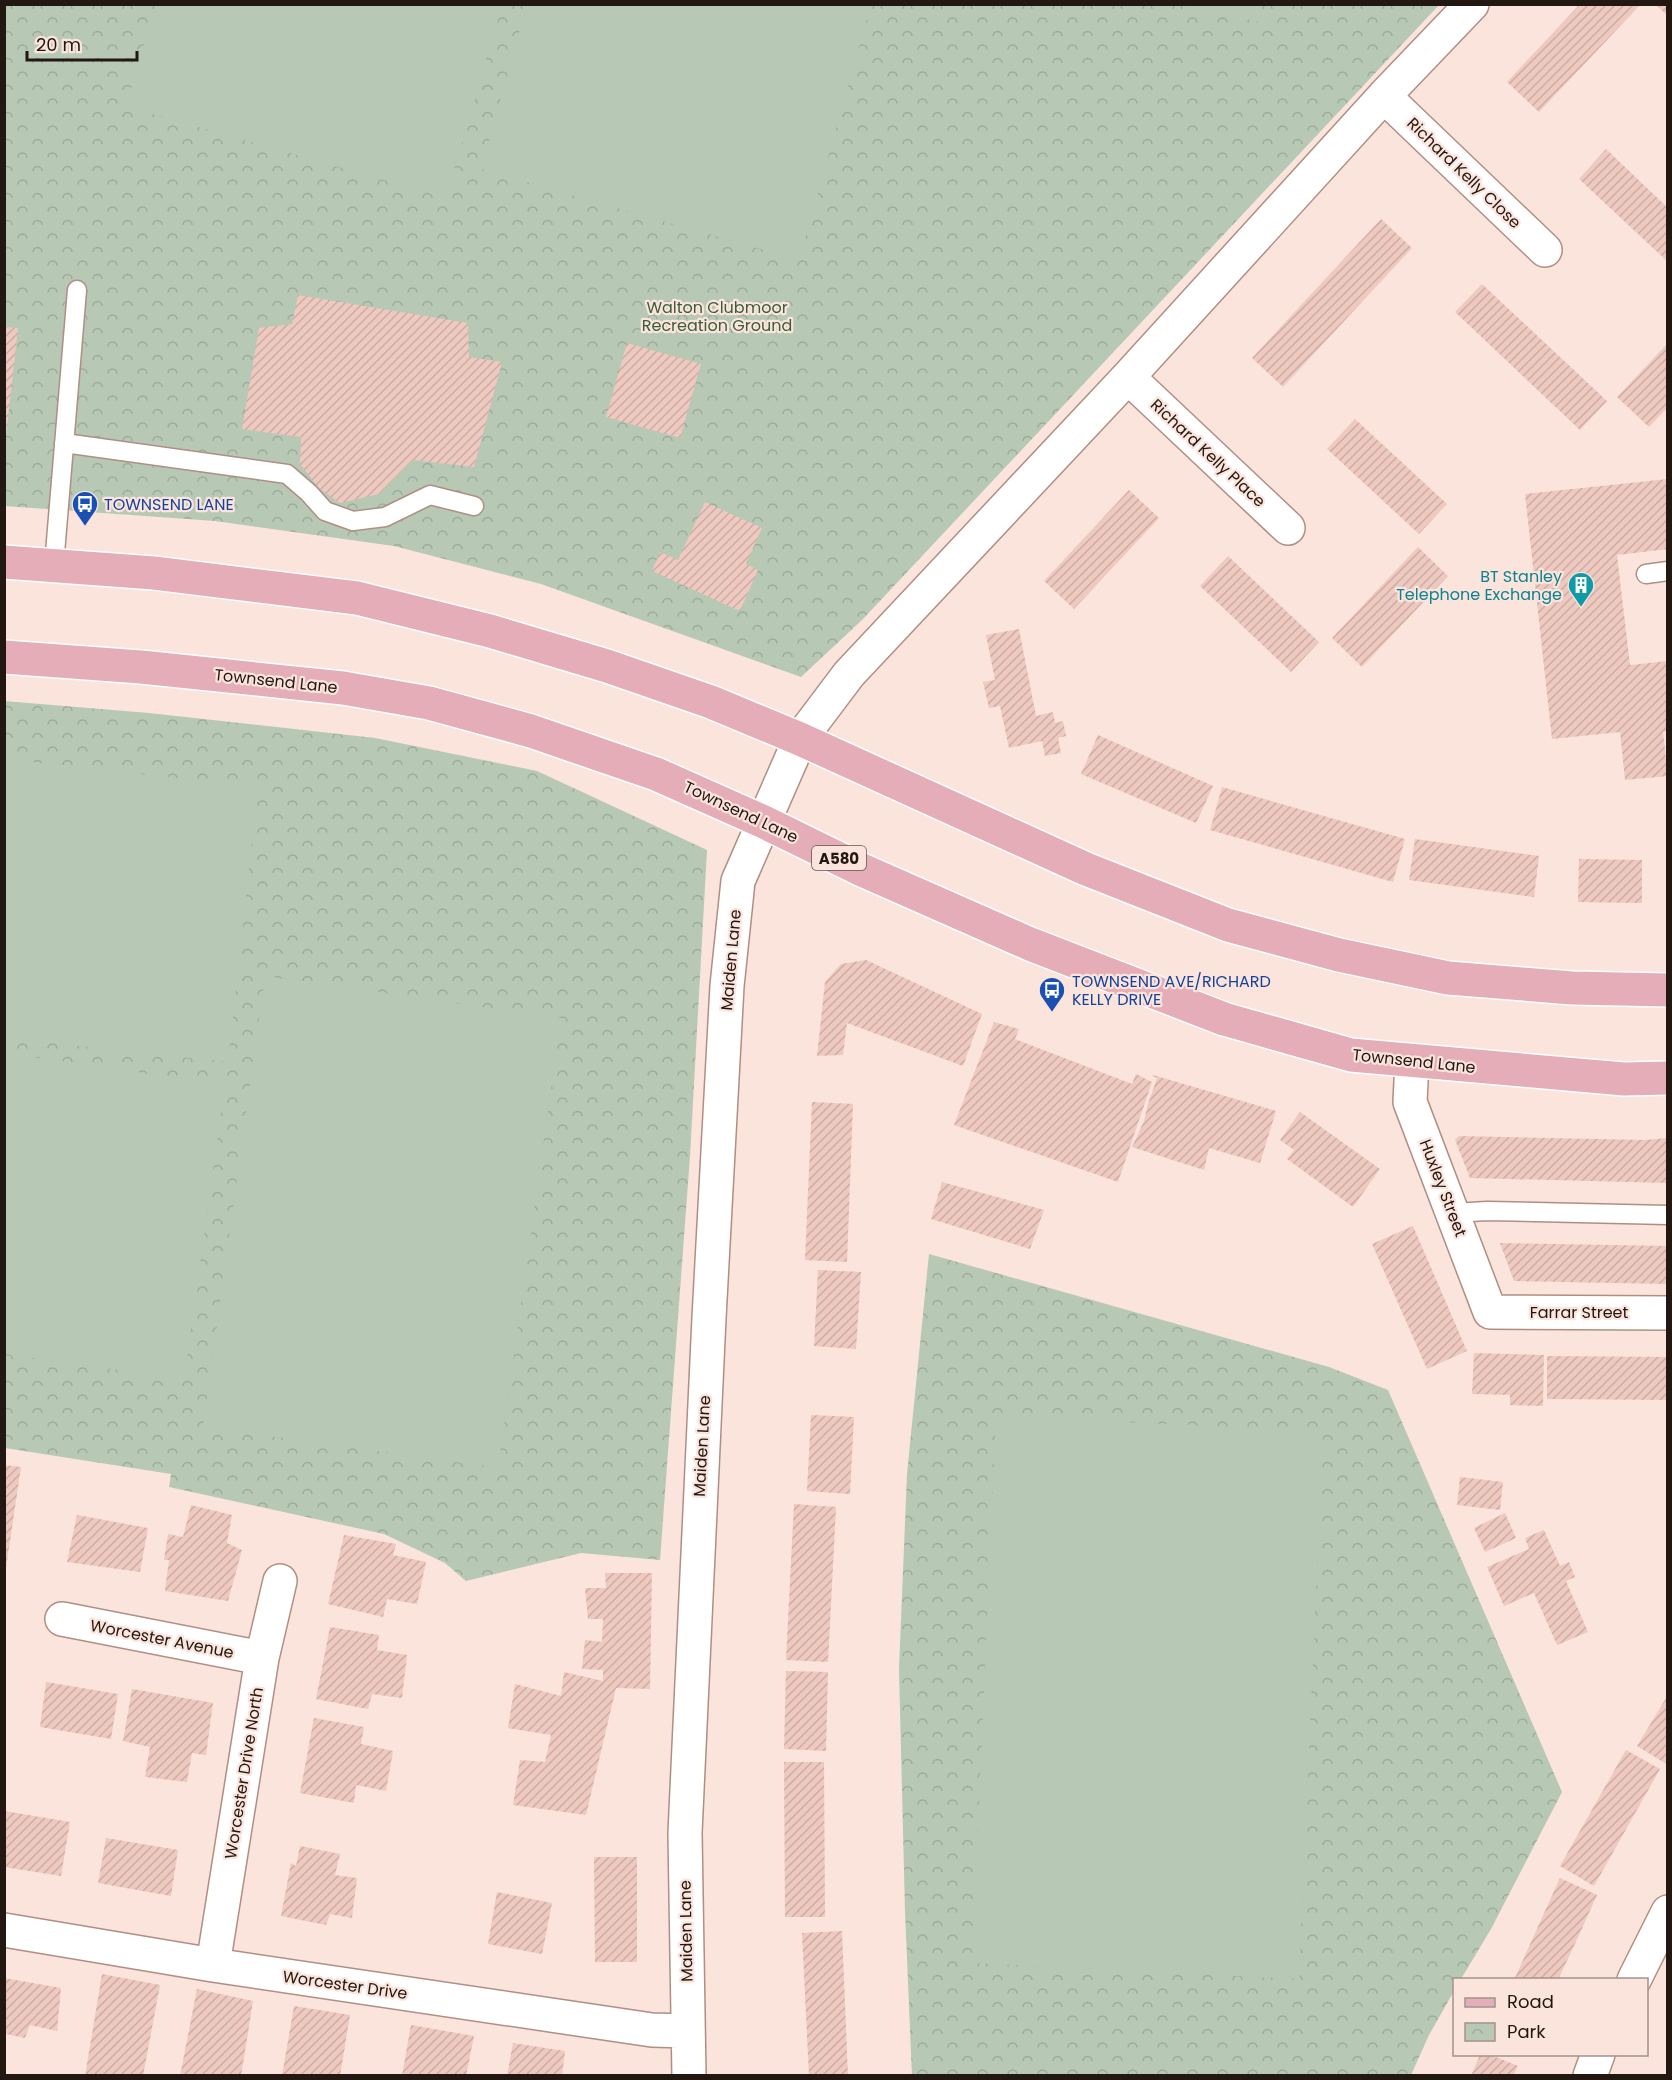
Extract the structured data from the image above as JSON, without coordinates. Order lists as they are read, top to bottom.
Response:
{
  "streets": {
    "main road": ["Townsend Lane", "A580"],
    "street": [
      "Richard Kelly Close",
      "Richard Kelly Place",
      "Maiden Lane",
      "Huxley Street",
      "Farrar Street",
      "Worcester Avenue",
      "Worcester Drive North",
      "Worcester Drive"
    ]
  },
  "crossings": [
    ["Richard Kelly Close", "Maiden Lane"],
    ["Richard Kelly Place", "Maiden Lane"],
    ["Townsend Lane", "Maiden Lane"],
    ["Townsend Lane", "Huxley Street"],
    ["Maiden Lane", "Worcester Drive"],
    ["Huxley Street", "Farrar Street"],
    ["Worcester Avenue", "Worcester Drive North"],
    ["Worcester Drive North", "Worcester Drive"]
  ],
  "parks": ["Walton Clubmoor Recreation Ground"],
  "places": {
    "bus stop": ["TOWNSEND LANE", "TOWNSEND AVE/RICHARD KELLY DRIVE"],
    "building": ["BT Stanley Telephone Exchange"]
  },
  "legend": ["Road", "Park"],
  "scale_bar": "20 m"
}
